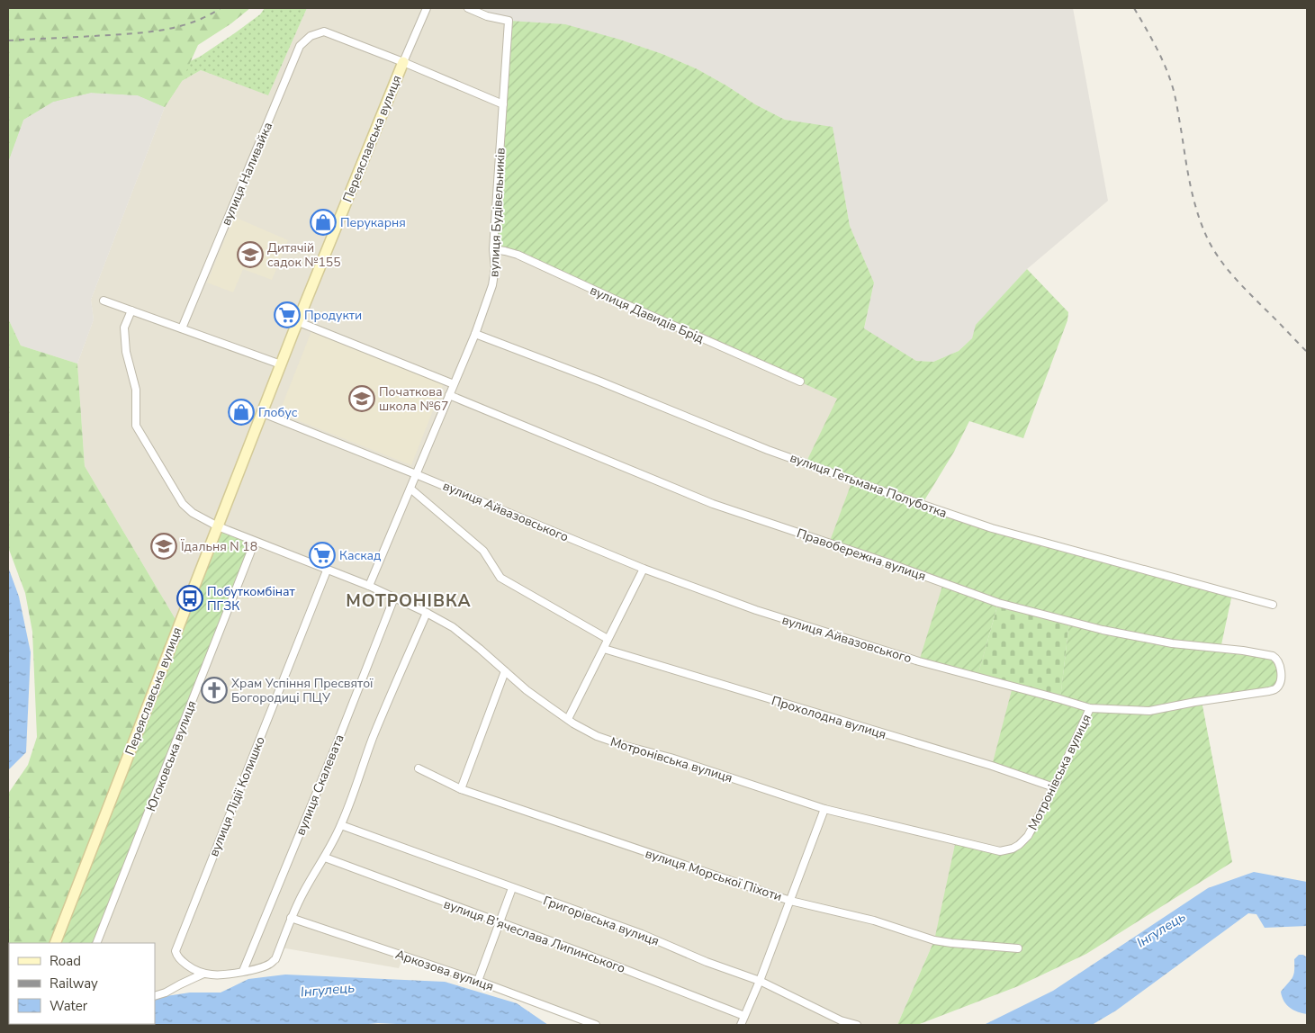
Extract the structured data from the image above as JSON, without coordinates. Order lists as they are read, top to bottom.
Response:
{
  "streets": {
    "street": [
      "Переяславська вулиця",
      "вулиця Наливайка",
      "вулиця Будівельників",
      "вулиця Давидів Брід",
      "вулиця Гетьмана Полуботка",
      "вулиця Айвазовського",
      "Правобережна вулиця",
      "Прохолодна вулиця",
      "Югоковська вулиця",
      "Мотронівська вулиця",
      "вулиця Скалевата",
      "вулиця Лідії Колишко",
      "вулиця Морської Піхоти",
      "Григорівська вулиця",
      "вулиця В’ячеслава Липинського",
      "Аркозова вулиця"
    ]
  },
  "crossings": [
    ["Переяславська вулиця", "вулиця Наливайка"],
    ["Переяславська вулиця", "вулиця Айвазовського"],
    ["Переяславська вулиця", "Мотронівська вулиця"],
    ["вулиця Будівельників", "вулиця Давидів Брід"],
    ["вулиця Будівельників", "вулиця Гетьмана Полуботка"],
    ["вулиця Будівельників", "вулиця Айвазовського"],
    ["вулиця Будівельників", "Правобережна вулиця"],
    ["вулиця Будівельників", "Мотронівська вулиця"],
    ["вулиця Айвазовського", "Правобережна вулиця"],
    ["вулиця Айвазовського", "Мотронівська вулиця"],
    ["Прохолодна вулиця", "Мотронівська вулиця"],
    ["Югоковська вулиця", "Мотронівська вулиця"],
    ["Мотронівська вулиця", "вулиця Скалевата"],
    ["Мотронівська вулиця", "вулиця Лідії Колишко"],
    ["вулиця Скалевата", "вулиця Лідії Колишко"]
  ],
  "districts": ["МОТРОНІВКА"],
  "water": ["Інгулець"],
  "places": {
    "shop": ["Перукарня", "Глобус"],
    "school or university": ["Дитячій садок №155", "Початкова школа №67", "Їдальня N 18"],
    "supermarket": ["Продукти", "Каскад"],
    "bus stop": ["Побуткомбінат ПГЗК"],
    "church": ["Храм Успіння Пресвятої Богородиці ПЦУ"]
  },
  "legend": ["Road", "Railway", "Water"]
}
